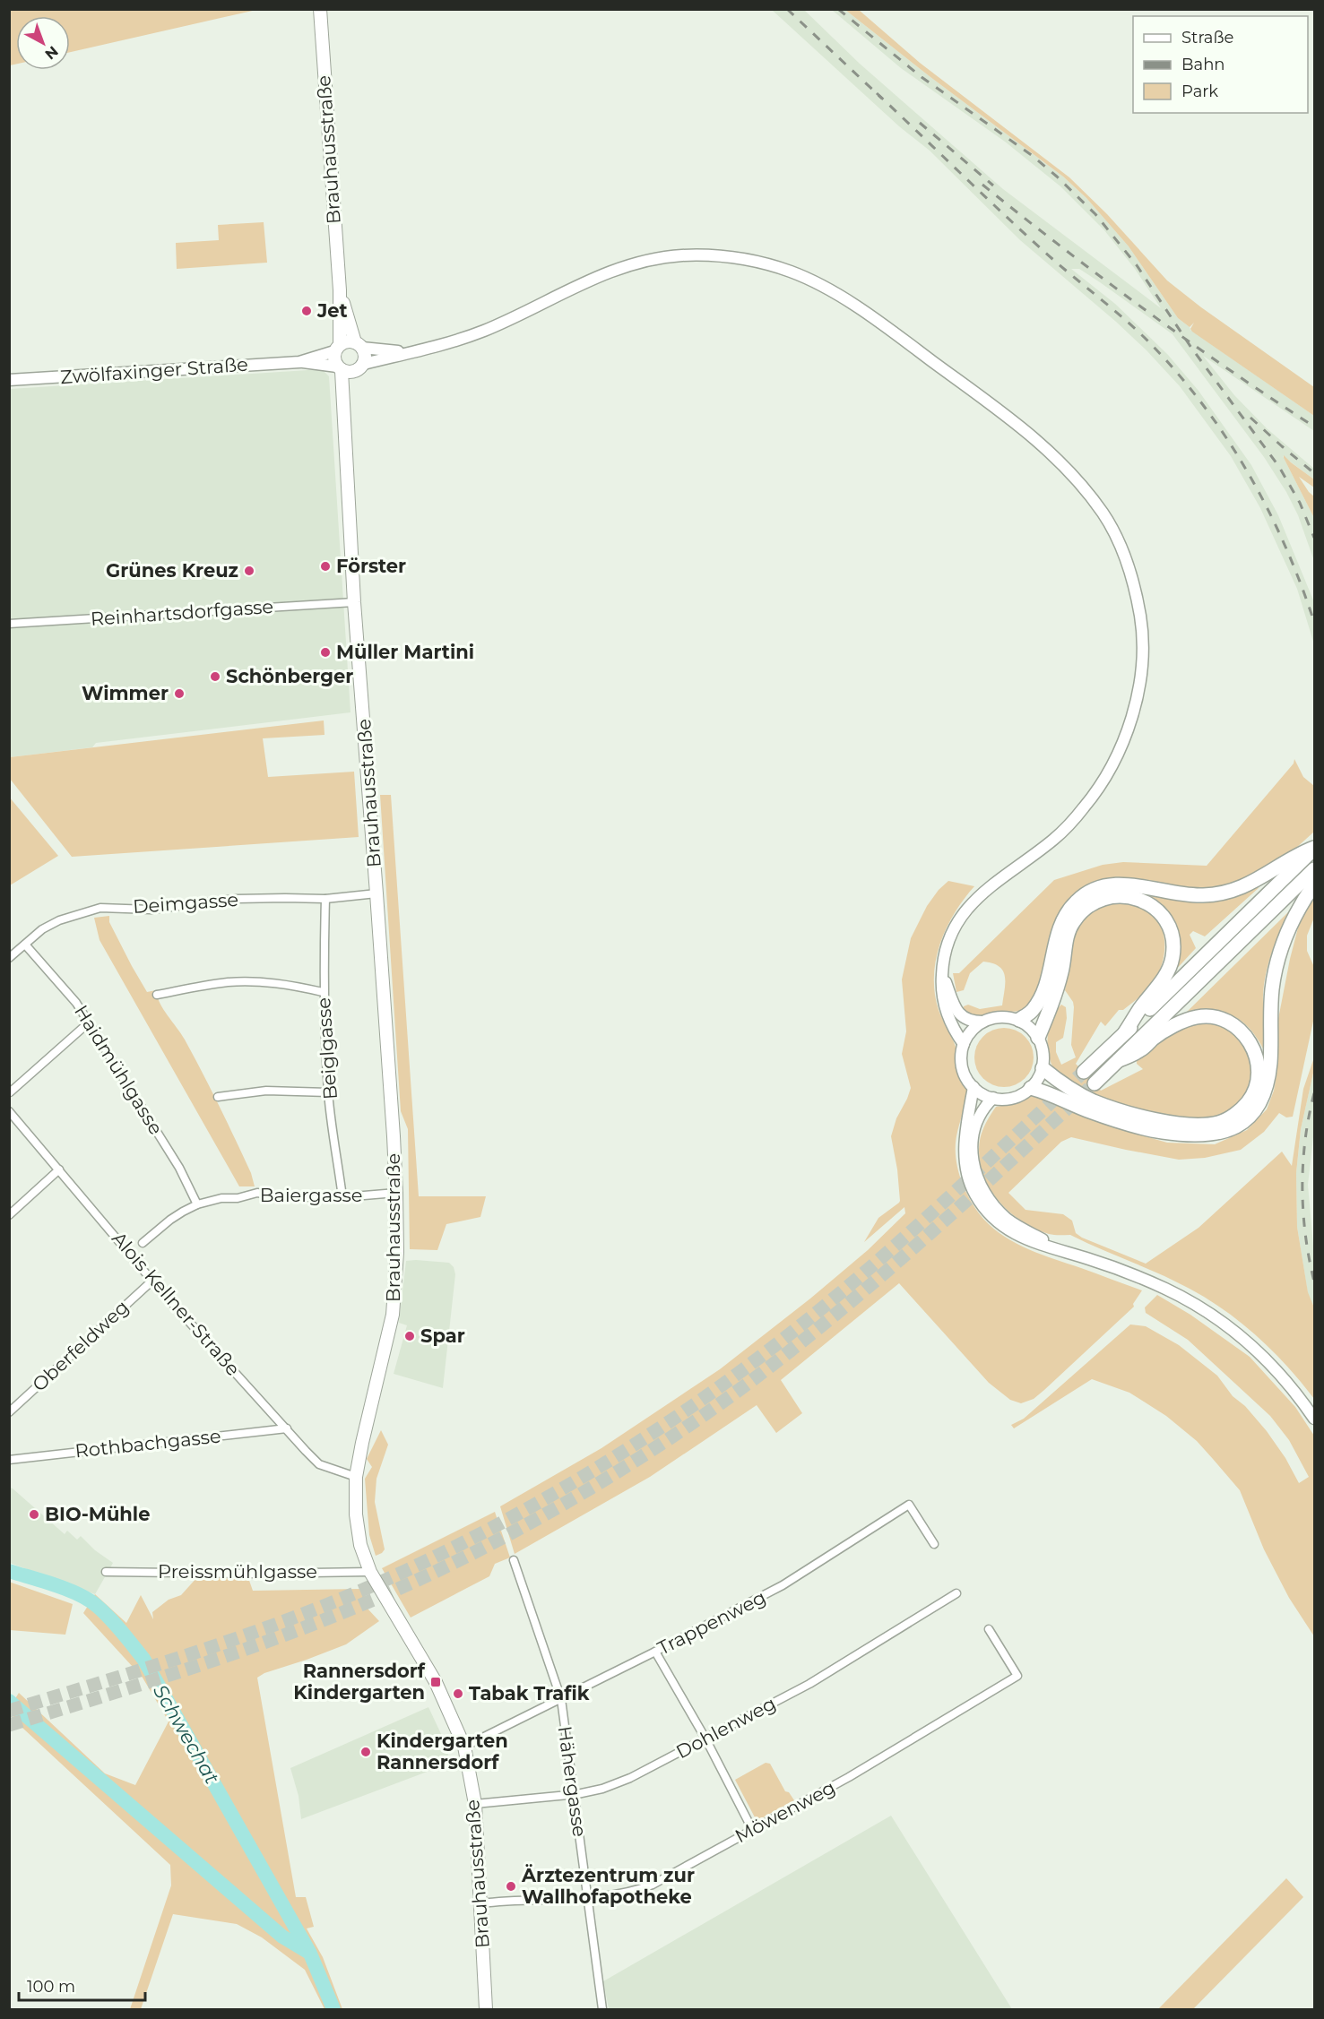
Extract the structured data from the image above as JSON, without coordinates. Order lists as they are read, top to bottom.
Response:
{
  "streets": {
    "main road": ["Brauhausstraße", "Zwölfaxinger Straße"],
    "street": [
      "Reinhartsdorfgasse",
      "Deimgasse",
      "Beiglgasse",
      "Haidmühlgasse",
      "Baiergasse",
      "Alois Kellner-Straße",
      "Oberfeldweg",
      "Rothbachgasse",
      "Preissmühlgasse",
      "Trappenweg",
      "Dohlenweg",
      "Hähergasse",
      "Möwenweg"
    ]
  },
  "crossings": [
    ["Brauhausstraße", "Zwölfaxinger Straße"],
    ["Brauhausstraße", "Reinhartsdorfgasse"],
    ["Brauhausstraße", "Deimgasse"],
    ["Brauhausstraße", "Baiergasse"],
    ["Brauhausstraße", "Alois Kellner-Straße"],
    ["Brauhausstraße", "Preissmühlgasse"],
    ["Brauhausstraße", "Trappenweg"],
    ["Brauhausstraße", "Dohlenweg"],
    ["Brauhausstraße", "Möwenweg"],
    ["Deimgasse", "Beiglgasse"],
    ["Deimgasse", "Haidmühlgasse"],
    ["Beiglgasse", "Baiergasse"],
    ["Haidmühlgasse", "Baiergasse"],
    ["Alois Kellner-Straße", "Oberfeldweg"],
    ["Alois Kellner-Straße", "Rothbachgasse"],
    ["Trappenweg", "Hähergasse"],
    ["Dohlenweg", "Hähergasse"],
    ["Hähergasse", "Möwenweg"]
  ],
  "water": ["Schwechat"],
  "places": {
    "other": [
      "Jet",
      "Förster",
      "Grünes Kreuz",
      "Müller Martini",
      "Schönberger",
      "Wimmer",
      "Spar",
      "BIO-Mühle",
      "Tabak Trafik",
      "Kindergarten Rannersdorf",
      "Ärztezentrum zur Wallhofapotheke"
    ],
    "transit": ["Rannersdorf Kindergarten"]
  },
  "legend": ["Straße", "Bahn", "Park"],
  "scale_bar": "100 m",
  "north": "bottom right"
}
